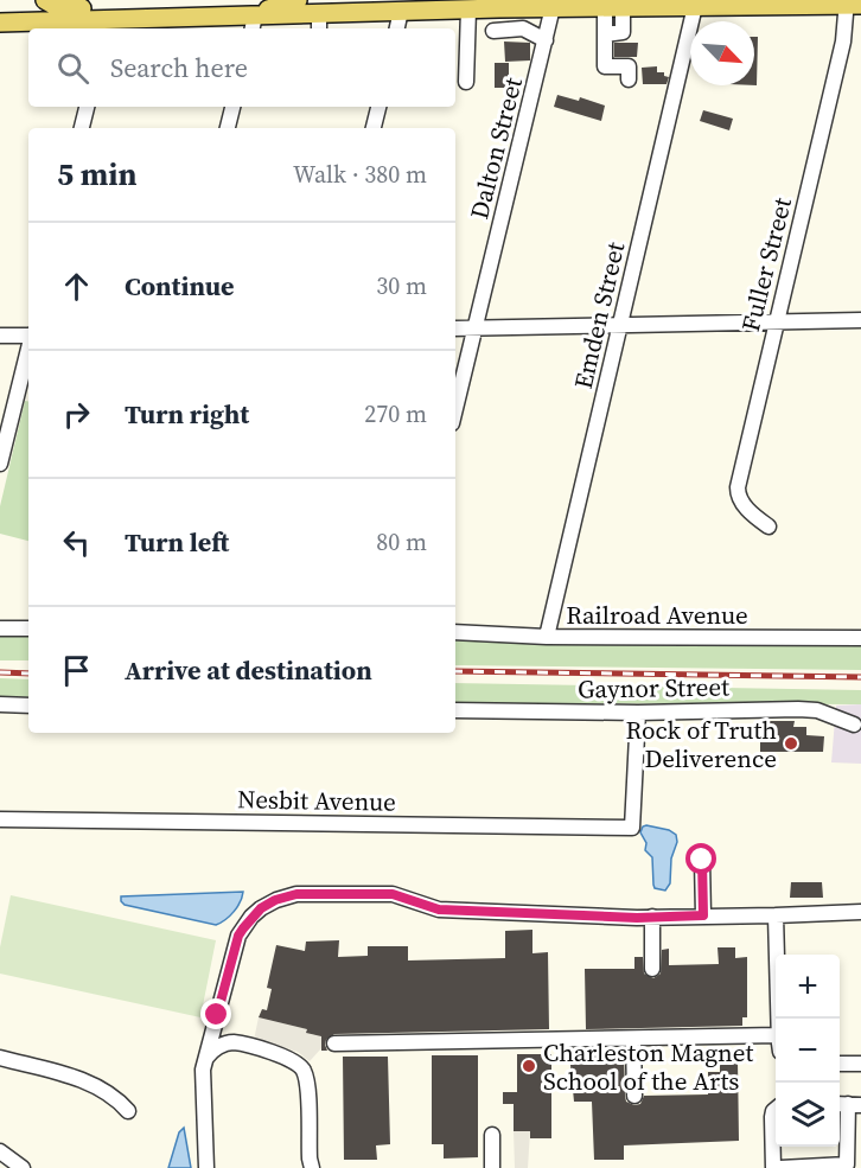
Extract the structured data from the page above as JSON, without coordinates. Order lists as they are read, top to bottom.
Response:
{
  "streets": {
    "street": [
      "Dalton Street",
      "Fuller Street",
      "Emden Street",
      "Railroad Avenue",
      "Gaynor Street",
      "Nesbit Avenue"
    ]
  },
  "crossings": [
    ["Emden Street", "Railroad Avenue"],
    ["Gaynor Street", "Nesbit Avenue"]
  ],
  "places": ["Rock of Truth Deliverence", "Charleston Magnet School of the Arts"],
  "north": "bottom right",
  "page": {
    "search": "Search here",
    "heading": ["5 min", "Walk · 380 m"],
    "list": [
      ["Continue", "30 m"],
      ["Turn right", "270 m"],
      ["Turn left", "80 m"],
      "Arrive at destination"
    ],
    "map_buttons": ["+", "−"]
  }
}
